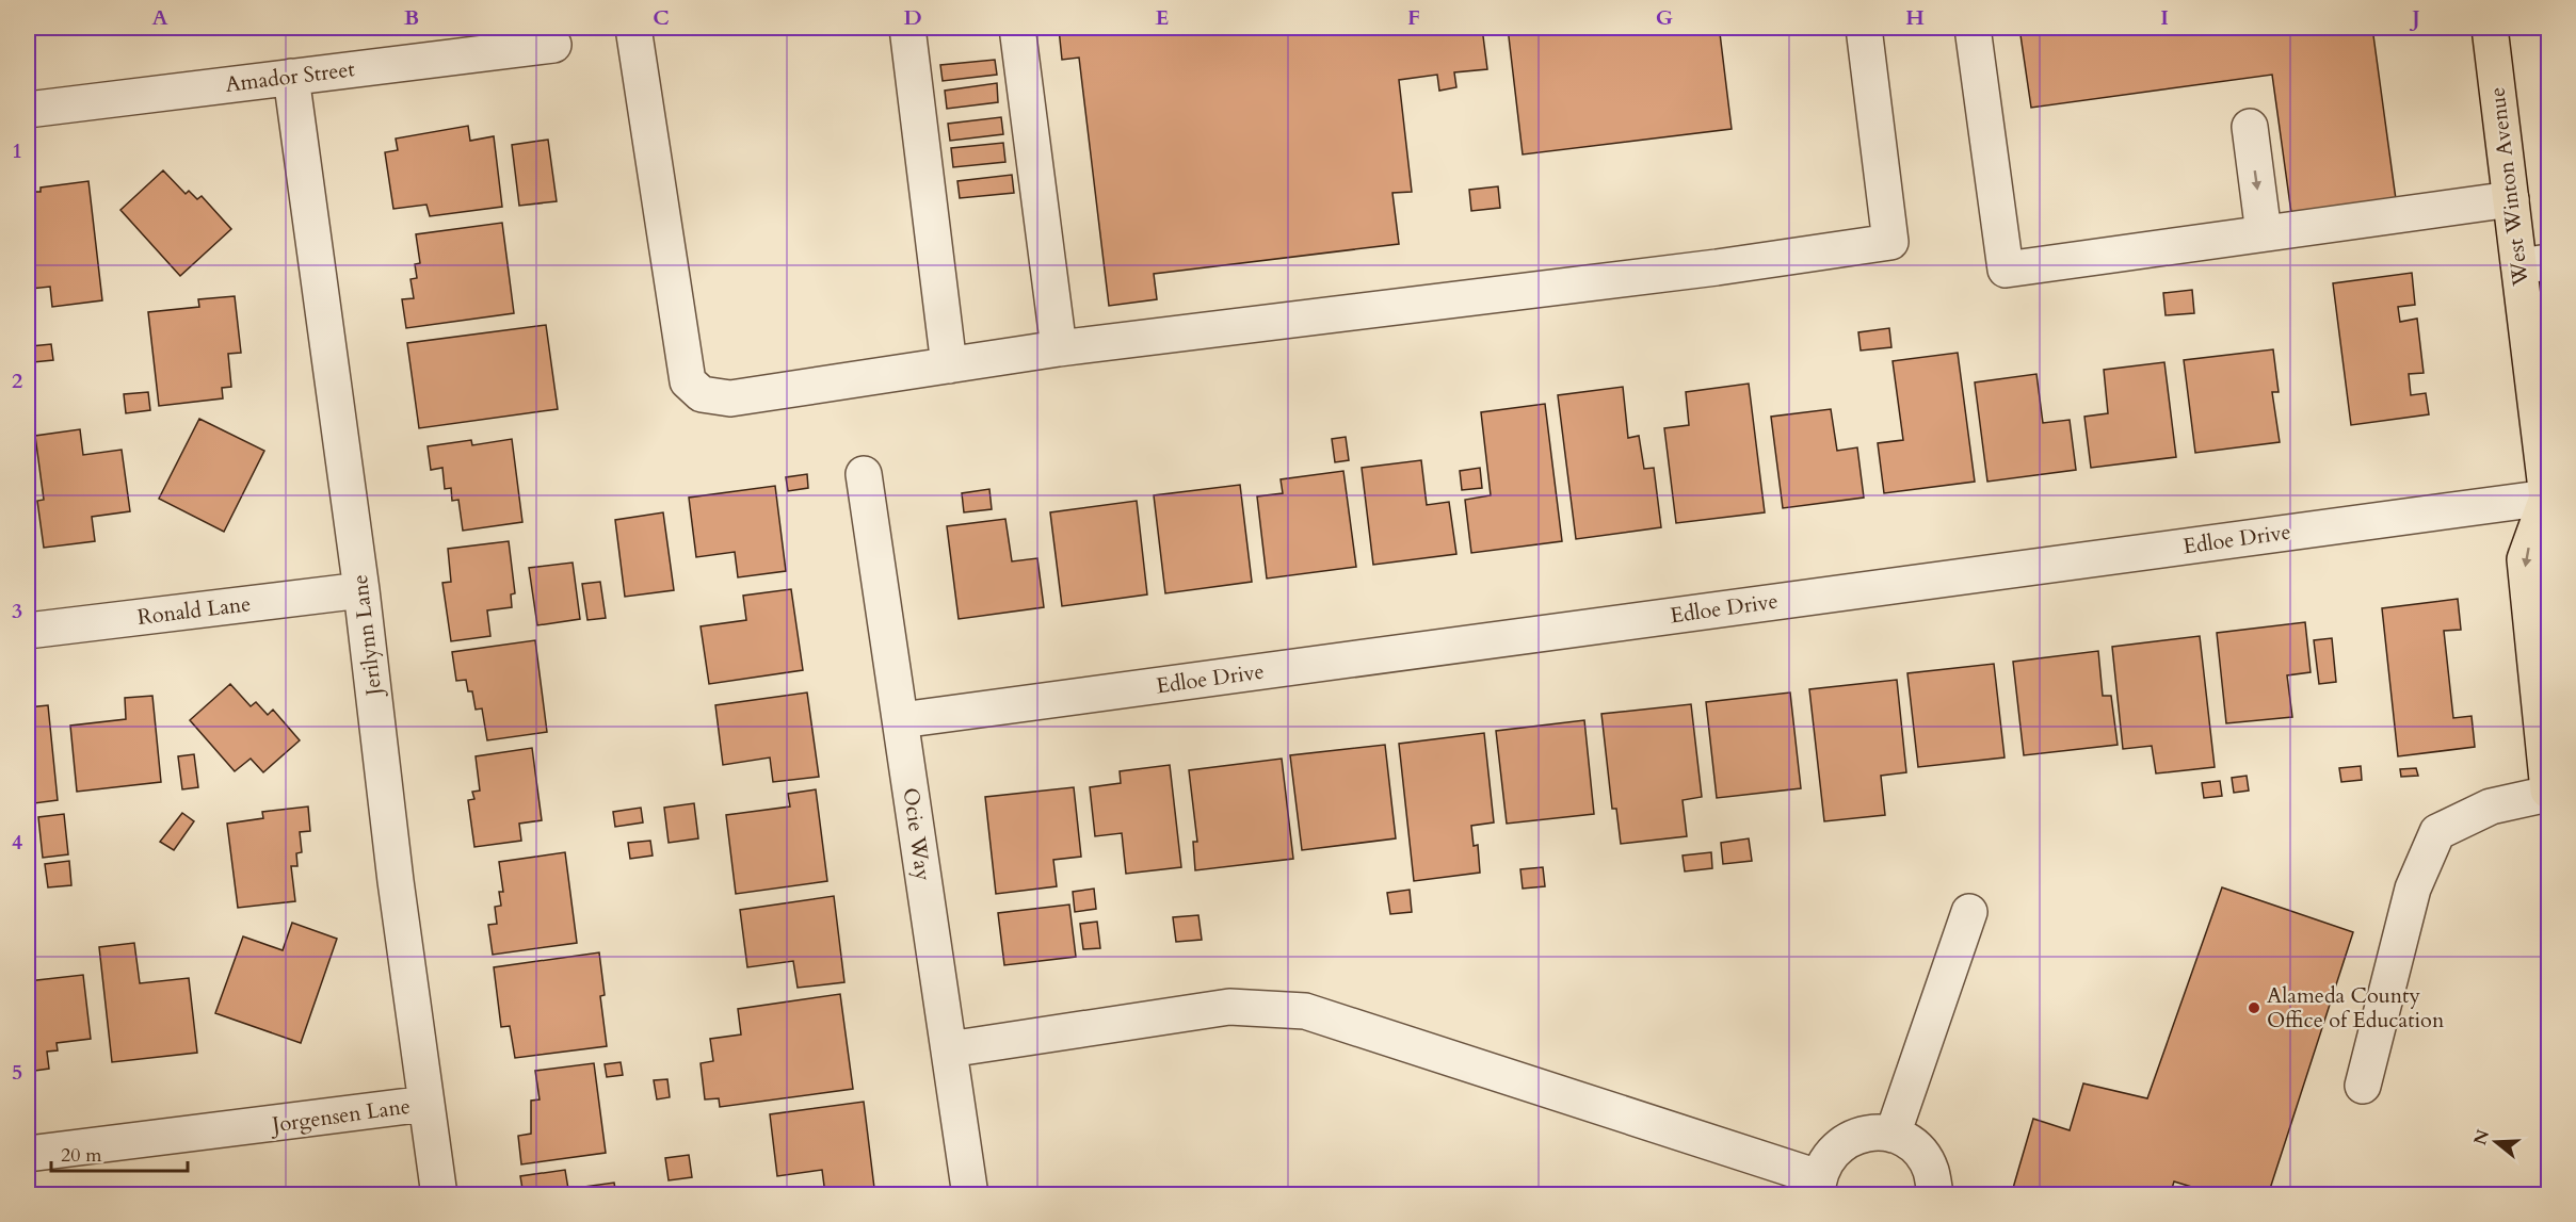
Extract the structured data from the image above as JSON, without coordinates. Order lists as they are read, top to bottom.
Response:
{
  "streets": {
    "main road": ["West Winton Avenue"],
    "street": [
      "Amador Street",
      "Edloe Drive",
      "Ronald Lane",
      "Jerilynn Lane",
      "Ocie Way",
      "Jorgensen Lane"
    ]
  },
  "crossings": [
    ["Amador Street", "Jerilynn Lane"],
    ["West Winton Avenue", "Edloe Drive"],
    ["Edloe Drive", "Ocie Way"],
    ["Ronald Lane", "Jerilynn Lane"],
    ["Jerilynn Lane", "Jorgensen Lane"]
  ],
  "one_way": ["West Winton Avenue"],
  "places": ["Alameda County Office of Education"],
  "scale_bar": "20 m",
  "north": "left",
  "grid": {
    "columns": [
      "A",
      "B",
      "C",
      "D",
      "E",
      "F",
      "G",
      "H",
      "I",
      "J"
    ],
    "rows": [
      "1",
      "2",
      "3",
      "4",
      "5"
    ]
  }
}
